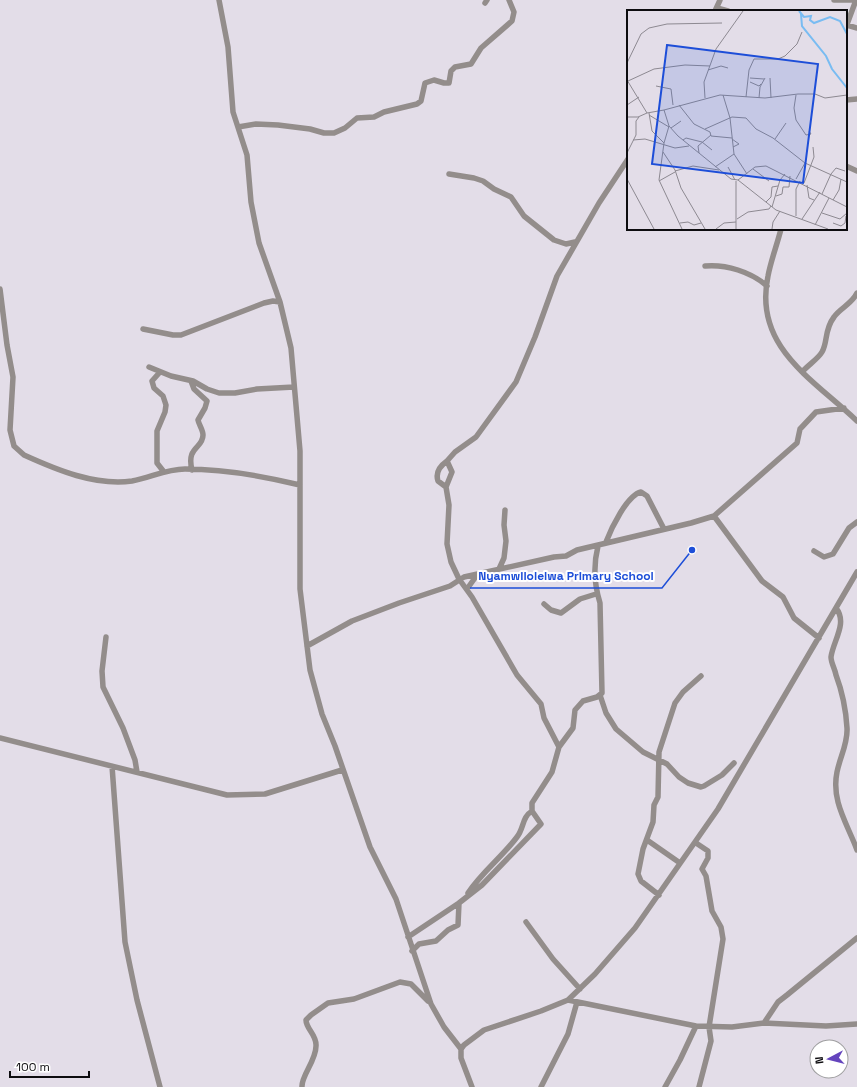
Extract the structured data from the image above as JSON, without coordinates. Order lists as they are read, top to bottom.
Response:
{
  "places": ["Nyamwilolelwa Primary School"],
  "scale_bar": "100 m",
  "north": "left"
}
